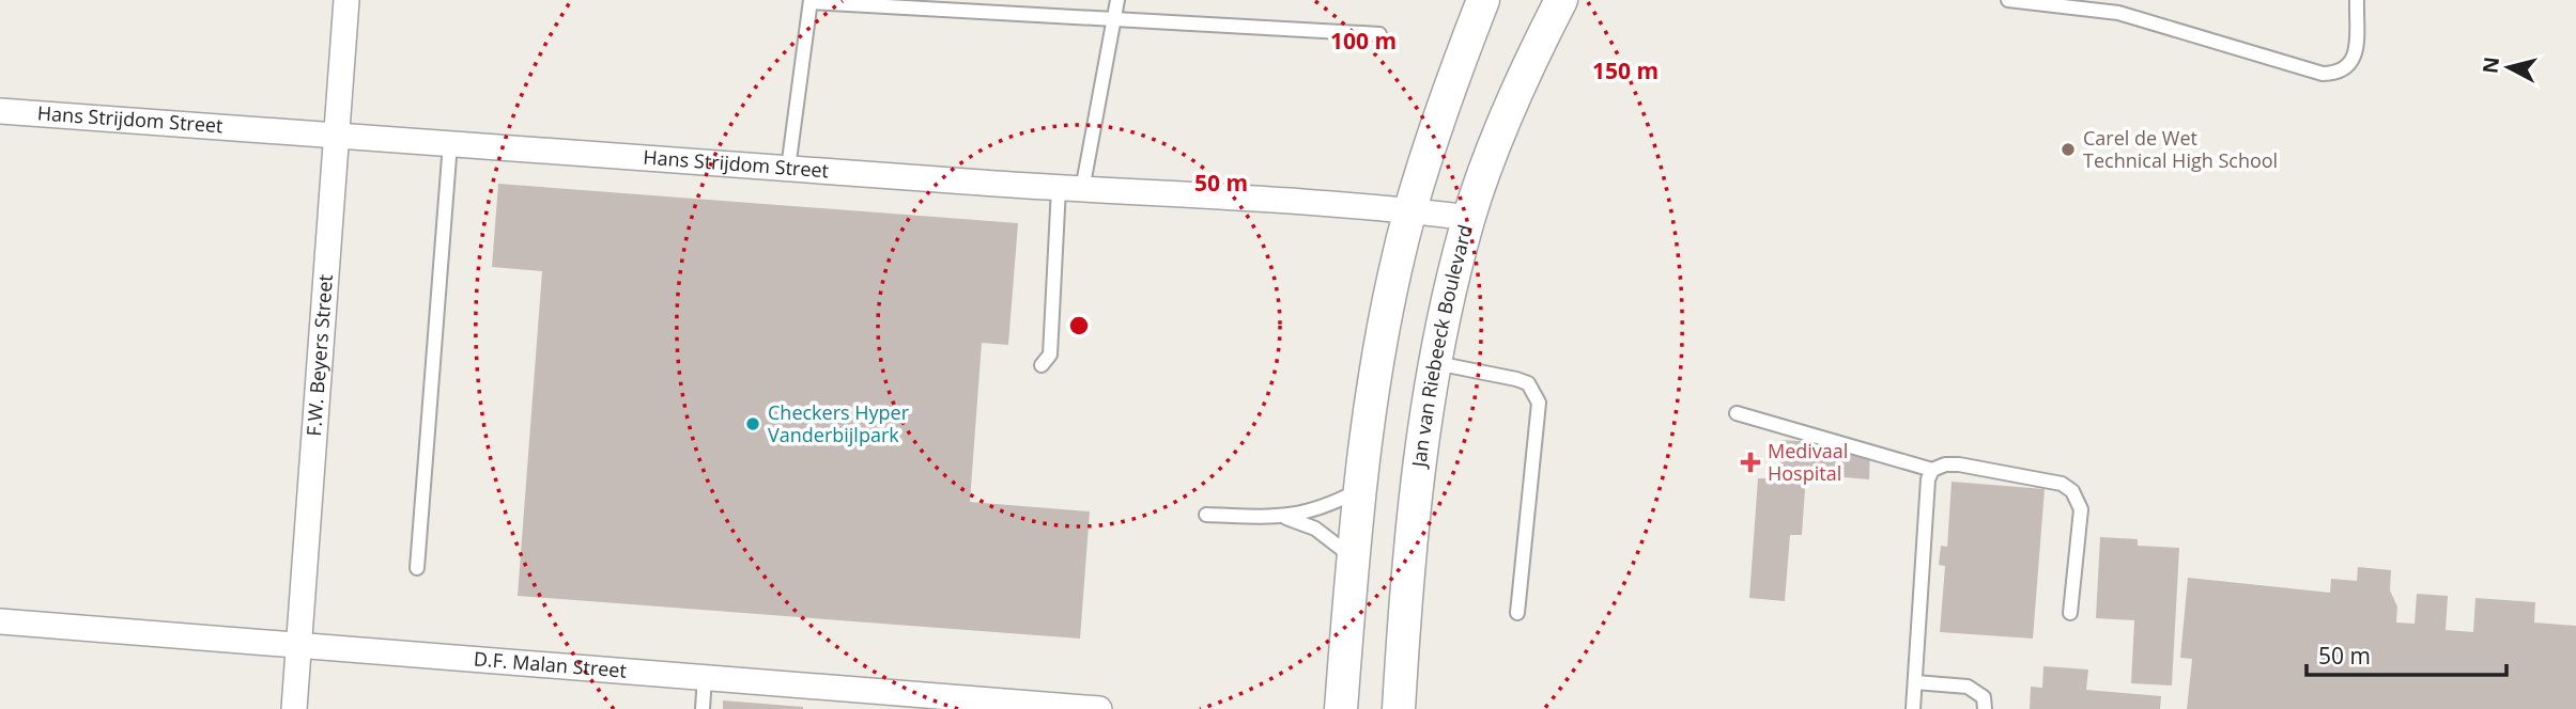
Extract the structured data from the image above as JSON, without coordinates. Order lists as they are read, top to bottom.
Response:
{
  "streets": {
    "street": [
      "Hans Strijdom Street",
      "Jan van Riebeeck Boulevard",
      "F.W. Beyers Street",
      "D.F. Malan Street"
    ]
  },
  "crossings": [
    ["Hans Strijdom Street", "Jan van Riebeeck Boulevard"],
    ["Hans Strijdom Street", "F.W. Beyers Street"],
    ["F.W. Beyers Street", "D.F. Malan Street"]
  ],
  "places": {
    "other": ["Carel de Wet Technical High School", "Checkers Hyper Vanderbijlpark"],
    "health": ["Medivaal Hospital"]
  },
  "scale_bar": "50 m",
  "north": "left",
  "rings": ["100 m", "150 m", "50 m"]
}
